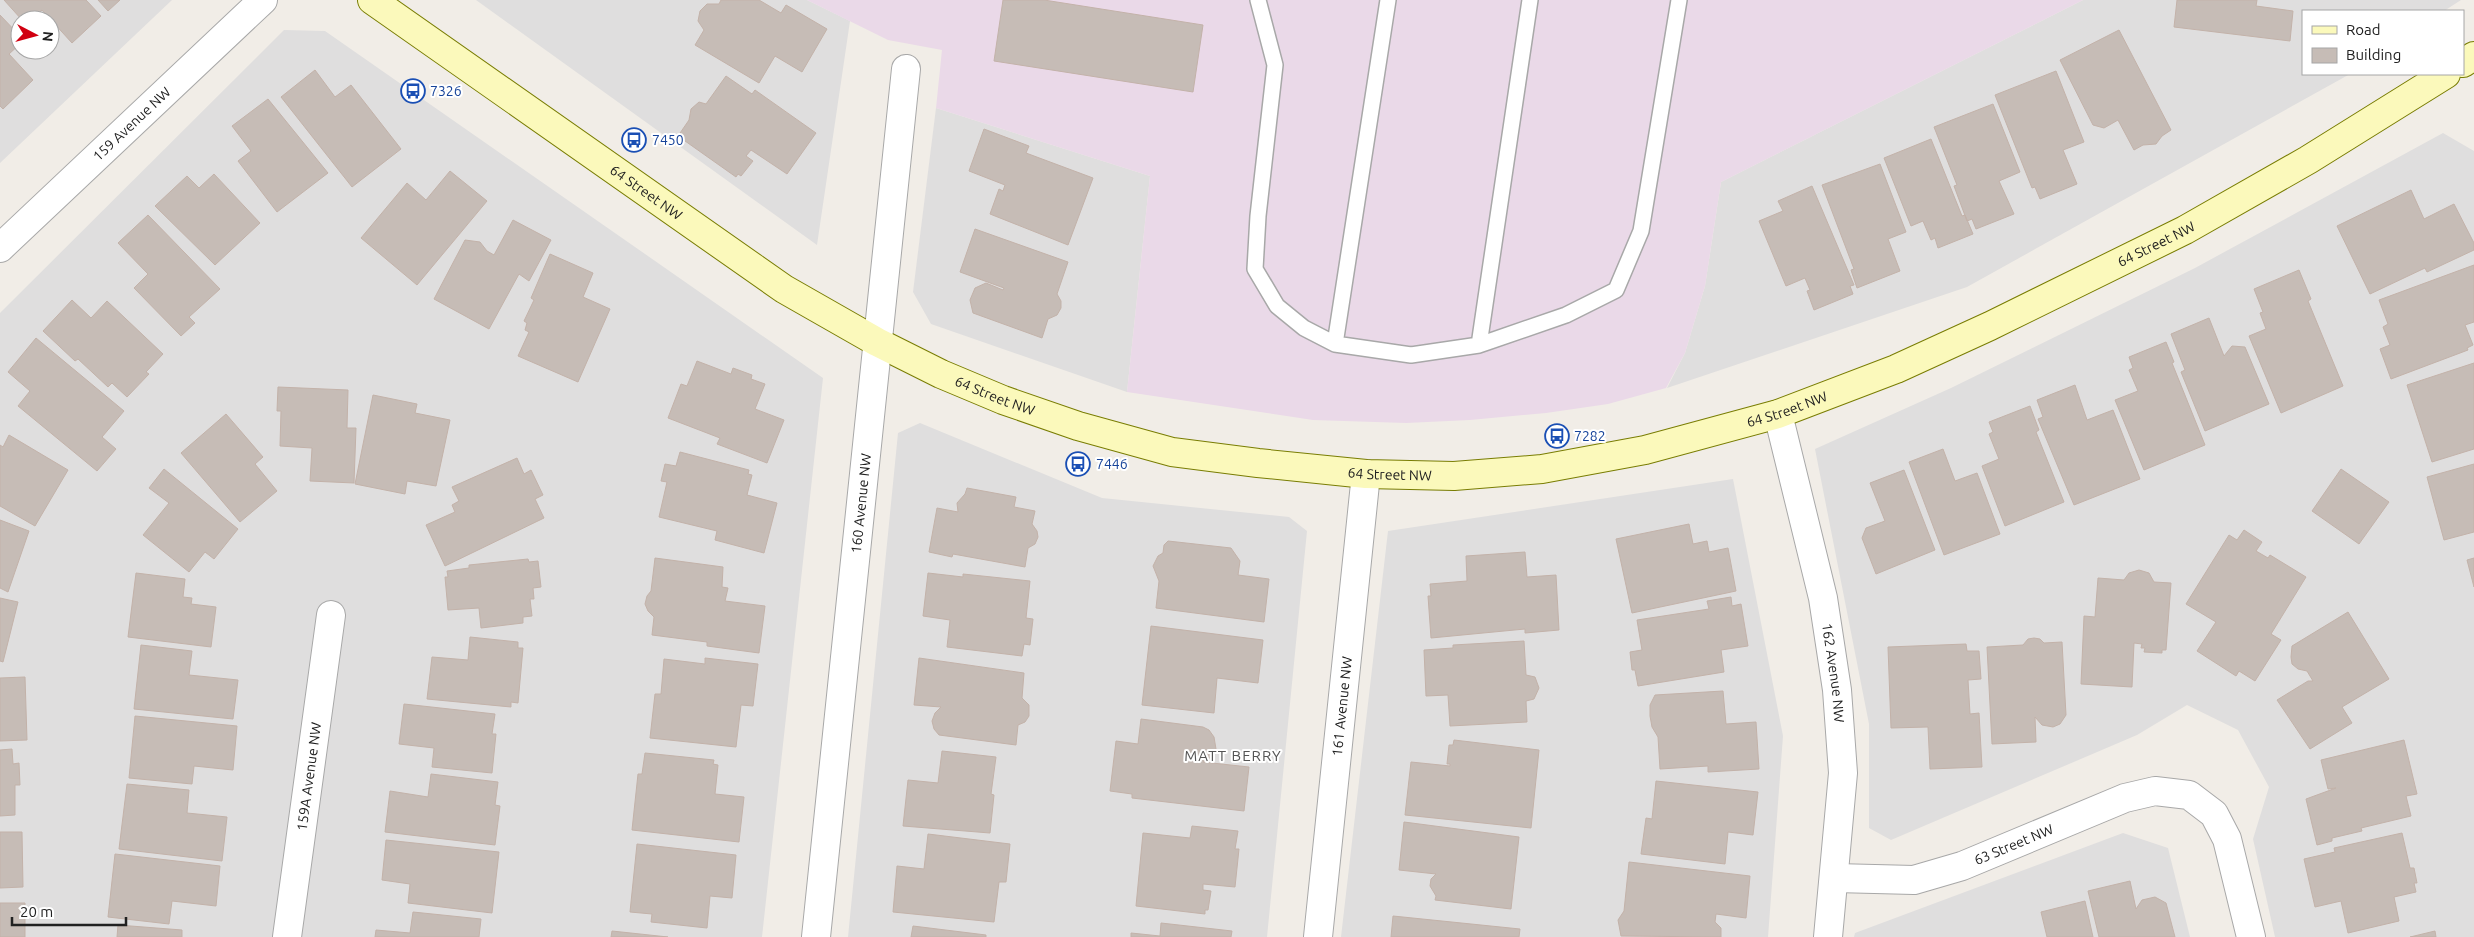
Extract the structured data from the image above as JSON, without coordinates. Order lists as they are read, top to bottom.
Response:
{
  "streets": {
    "street": [
      "159 Avenue NW",
      "64 Street NW",
      "160 Avenue NW",
      "162 Avenue NW",
      "161 Avenue NW",
      "159A Avenue NW",
      "63 Street NW"
    ]
  },
  "crossings": [
    ["64 Street NW", "160 Avenue NW"],
    ["64 Street NW", "162 Avenue NW"],
    ["64 Street NW", "161 Avenue NW"],
    ["162 Avenue NW", "63 Street NW"]
  ],
  "districts": ["MATT BERRY"],
  "places": {
    "bus stop": [
      "7326",
      "7450",
      "7282",
      "7446"
    ]
  },
  "legend": ["Road", "Building"],
  "scale_bar": "20 m",
  "north": "right"
}
